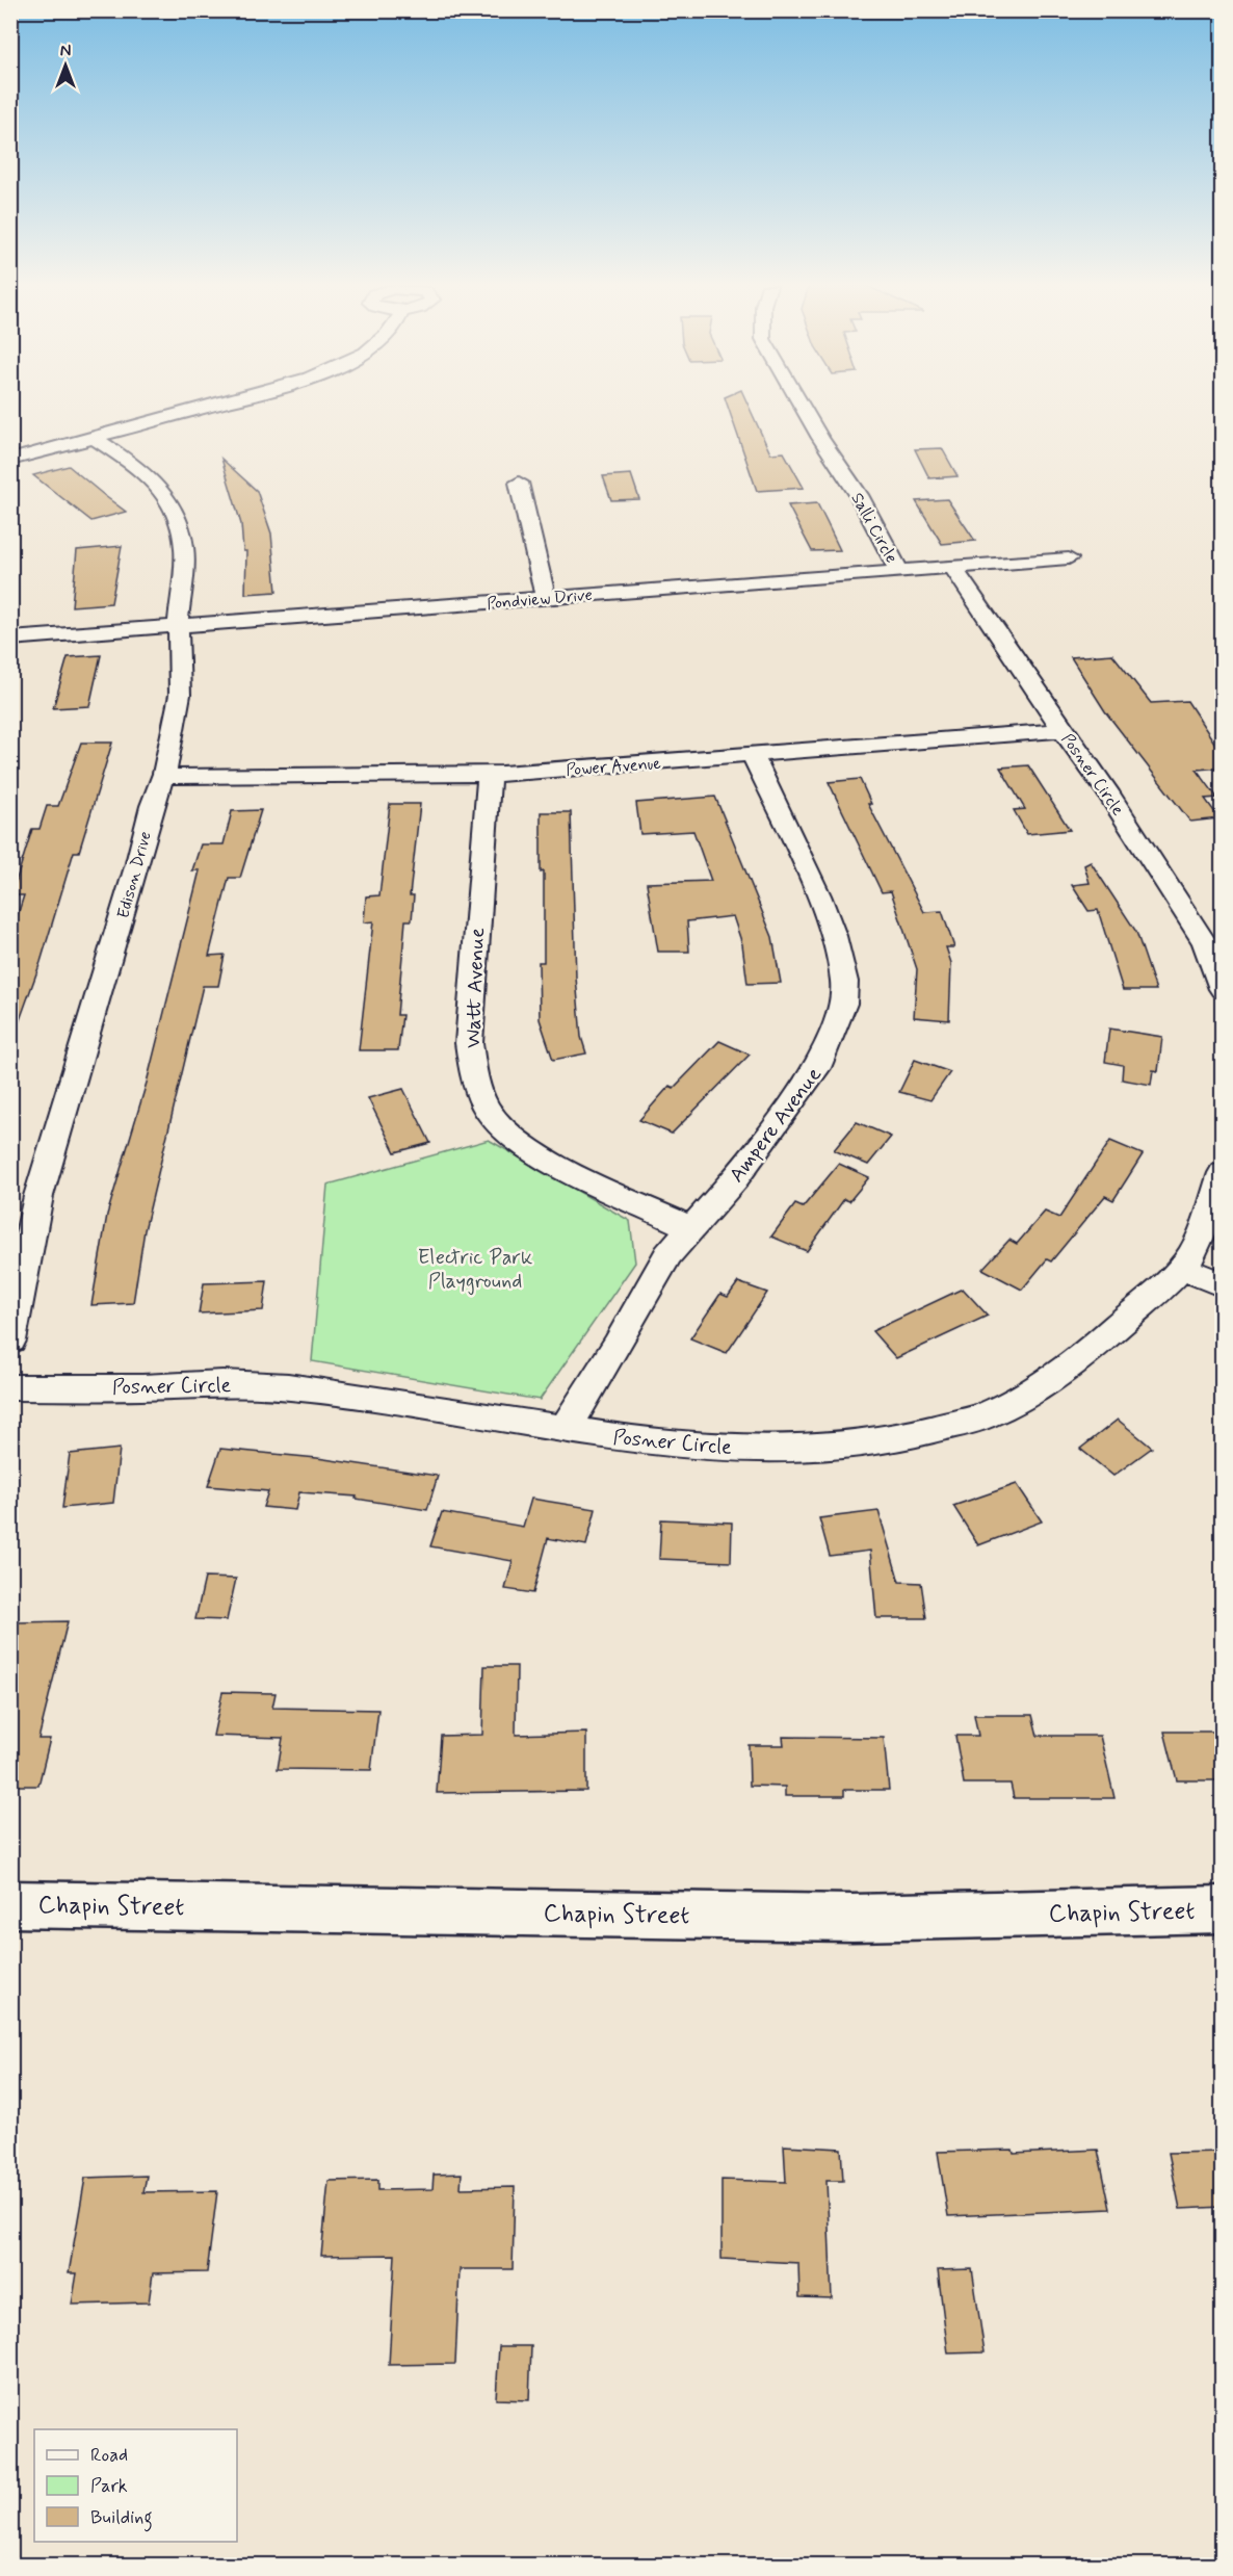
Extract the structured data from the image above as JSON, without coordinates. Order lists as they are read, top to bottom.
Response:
{
  "streets": {
    "main road": ["Chapin Street"],
    "street": [
      "Salli Circle",
      "Pondview Drive",
      "Power Avenue",
      "Posner Circle",
      "Edison Drive",
      "Watt Avenue",
      "Ampere Avenue"
    ]
  },
  "crossings": [
    ["Salli Circle", "Pondview Drive"],
    ["Pondview Drive", "Posner Circle"],
    ["Pondview Drive", "Edison Drive"],
    ["Power Avenue", "Posner Circle"],
    ["Power Avenue", "Edison Drive"],
    ["Power Avenue", "Watt Avenue"],
    ["Power Avenue", "Ampere Avenue"],
    ["Posner Circle", "Ampere Avenue"],
    ["Watt Avenue", "Ampere Avenue"]
  ],
  "parks": ["Electric Park Playground"],
  "legend": ["Road", "Park", "Building"],
  "north": "top"
}
